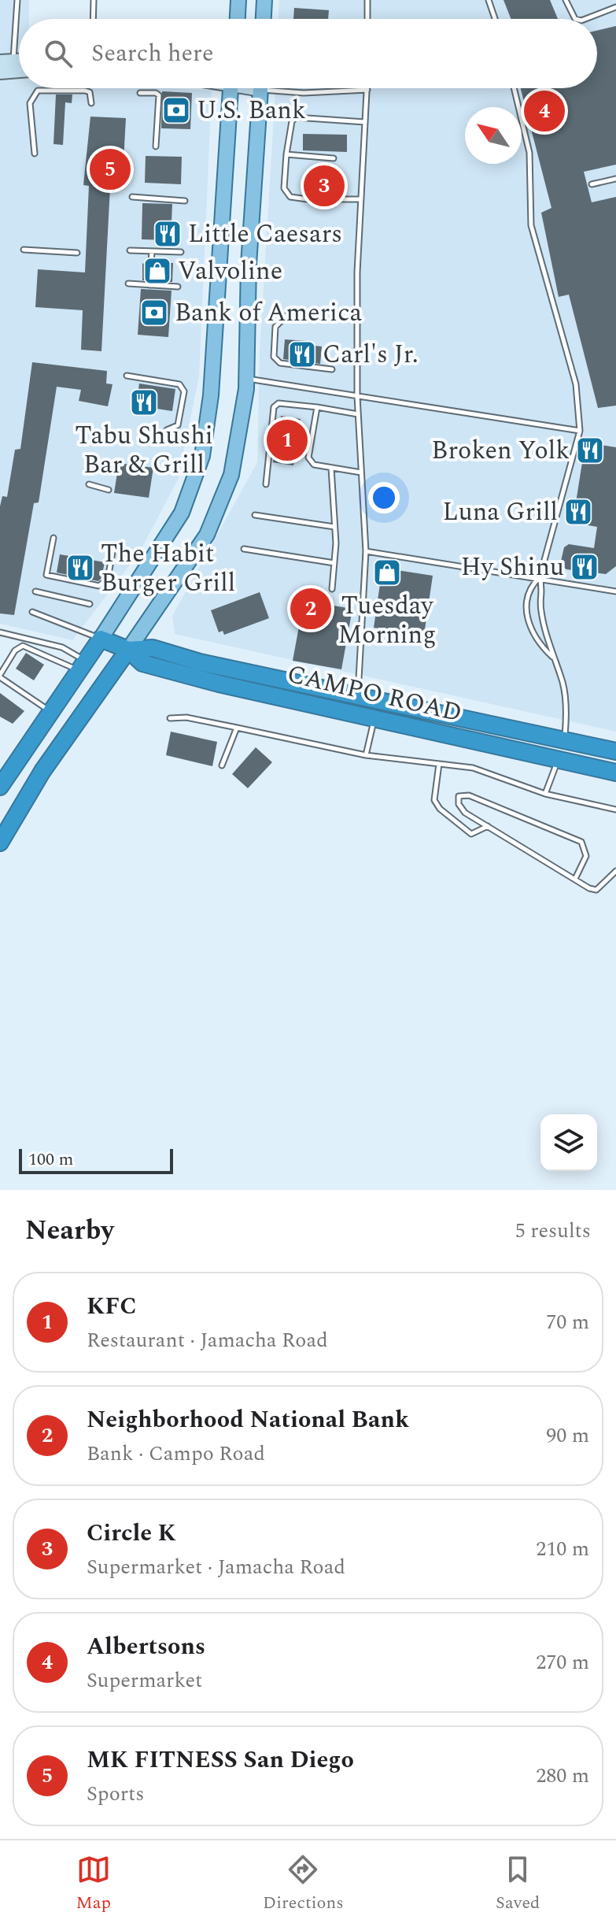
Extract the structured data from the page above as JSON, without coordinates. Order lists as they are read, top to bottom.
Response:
{
  "streets": {
    "highway": ["CAMPO ROAD"]
  },
  "places": {
    "bank": ["U.S. Bank", "Bank of America"],
    "restaurant": [
      "Little Caesars",
      "Carl's Jr.",
      "Tabu Shushi Bar & Grill",
      "Broken Yolk",
      "Luna Grill",
      "Hy Shinu",
      "The Habit Burger Grill"
    ],
    "shop": ["Valvoline", "Tuesday Morning"]
  },
  "scale_bar": "100 m",
  "north": "top left",
  "page": {
    "search": "Search here",
    "pins": [
      "4",
      "5",
      "3",
      "1",
      "2"
    ],
    "scale": "100 m",
    "heading": ["Nearby", "5 results"],
    "list": [
      {
        "mark": "1",
        "name": "KFC",
        "note": "Restaurant · Jamacha Road",
        "value": "70 m"
      },
      {
        "mark": "2",
        "name": "Neighborhood National Bank",
        "note": "Bank · Campo Road",
        "value": "90 m"
      },
      {
        "mark": "3",
        "name": "Circle K",
        "note": "Supermarket · Jamacha Road",
        "value": "210 m"
      },
      {
        "mark": "4",
        "name": "Albertsons",
        "note": "Supermarket",
        "value": "270 m"
      },
      {
        "mark": "5",
        "name": "MK FITNESS San Diego",
        "note": "Sports",
        "value": "280 m"
      }
    ],
    "nav": ["Map", "Directions", "Saved"]
  }
}
